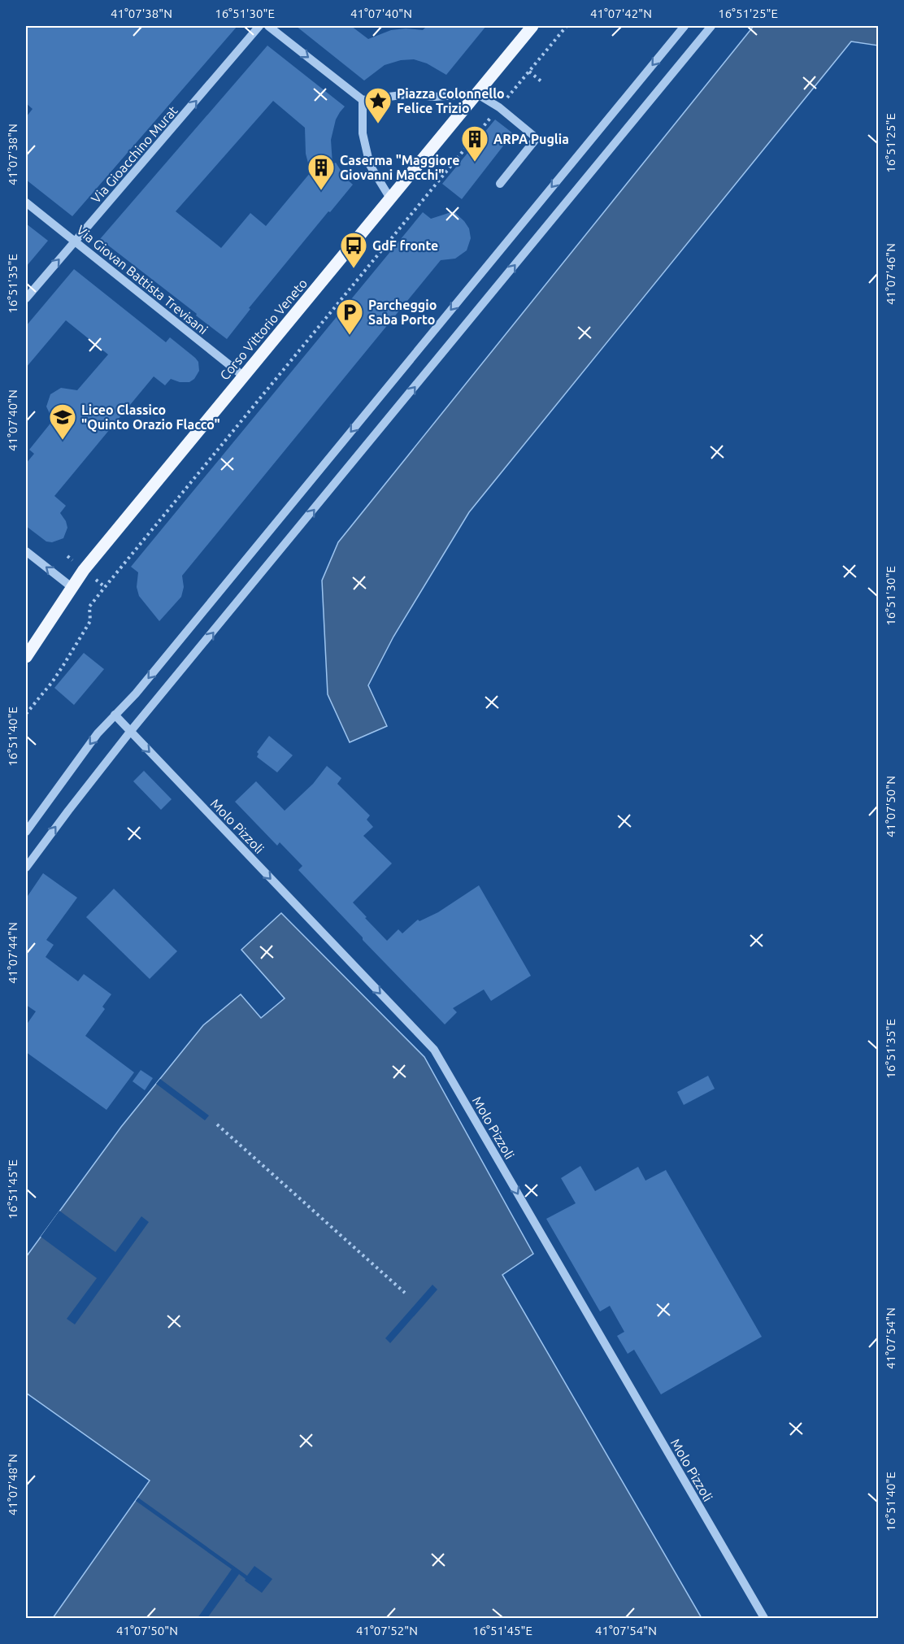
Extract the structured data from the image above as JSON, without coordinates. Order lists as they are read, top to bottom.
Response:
{
  "streets": {
    "main road": ["Corso Vittorio Veneto"],
    "street": ["Via Gioacchino Murat", "Via Giovan Battista Trevisani", "Molo Pizzoli"]
  },
  "crossings": [
    ["Via Gioacchino Murat", "Via Giovan Battista Trevisani"],
    ["Via Giovan Battista Trevisani", "Corso Vittorio Veneto"]
  ],
  "one_way": ["Via Gioacchino Murat", "Molo Pizzoli"],
  "places": {
    "place": ["Piazza Colonnello Felice Trizio"],
    "building": ["ARPA Puglia", "Caserma \"Maggiore Giovanni Macchi\""],
    "bus stop": ["GdF fronte"],
    "parking": ["Parcheggio Saba Porto"],
    "school or university": ["Liceo Classico \"Quinto Orazio Flacco\""]
  },
  "coordinates": [
    "41°07'38\"N",
    "16°51'30\"E",
    "41°07'40\"N",
    "41°07'42\"N",
    "16°51'25\"E",
    "41°07'46\"N",
    "16°51'35\"E",
    "16°51'40\"E",
    "41°07'50\"N",
    "41°07'44\"N",
    "16°51'45\"E",
    "41°07'54\"N",
    "41°07'48\"N",
    "41°07'52\"N"
  ]
}
